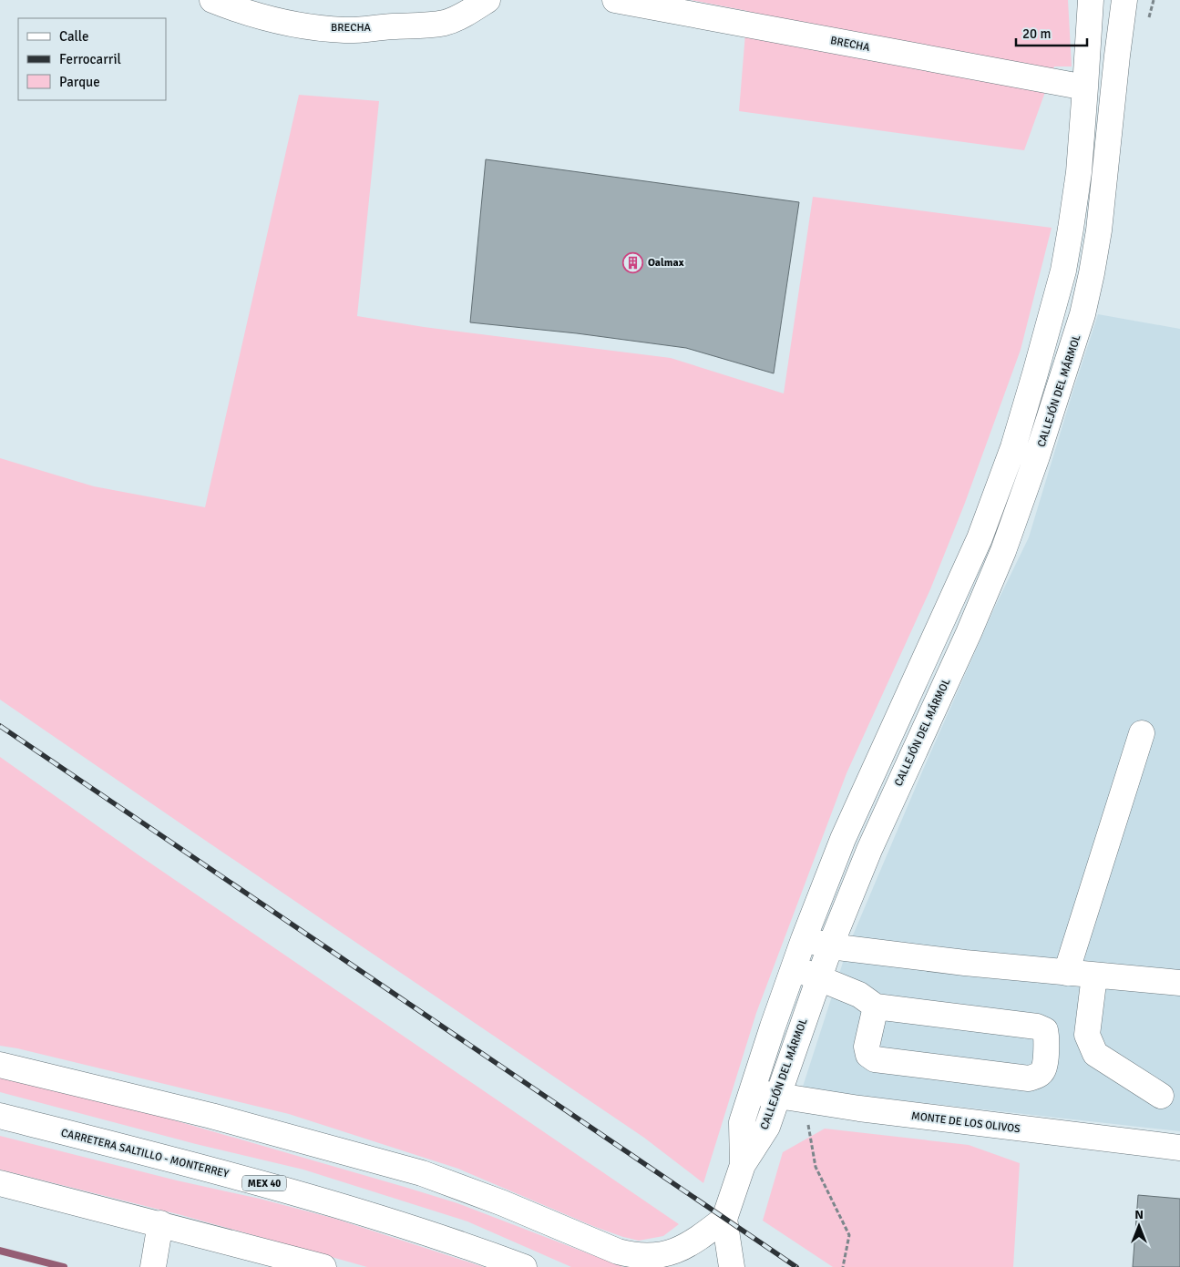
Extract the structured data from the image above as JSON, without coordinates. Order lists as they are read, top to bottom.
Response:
{
  "streets": {
    "street": [
      "BRECHA",
      "CALLEJÓN DEL MÁRMOL",
      "MONTE DE LOS OLIVOS",
      "CARRETERA SALTILLO - MONTERREY",
      "MEX 40"
    ]
  },
  "crossings": [
    ["BRECHA", "CALLEJÓN DEL MÁRMOL"],
    ["CALLEJÓN DEL MÁRMOL", "MONTE DE LOS OLIVOS"]
  ],
  "places": {
    "building": ["Oalmax"]
  },
  "legend": ["Calle", "Ferrocarril", "Parque"],
  "scale_bar": "20 m",
  "north": "top"
}
